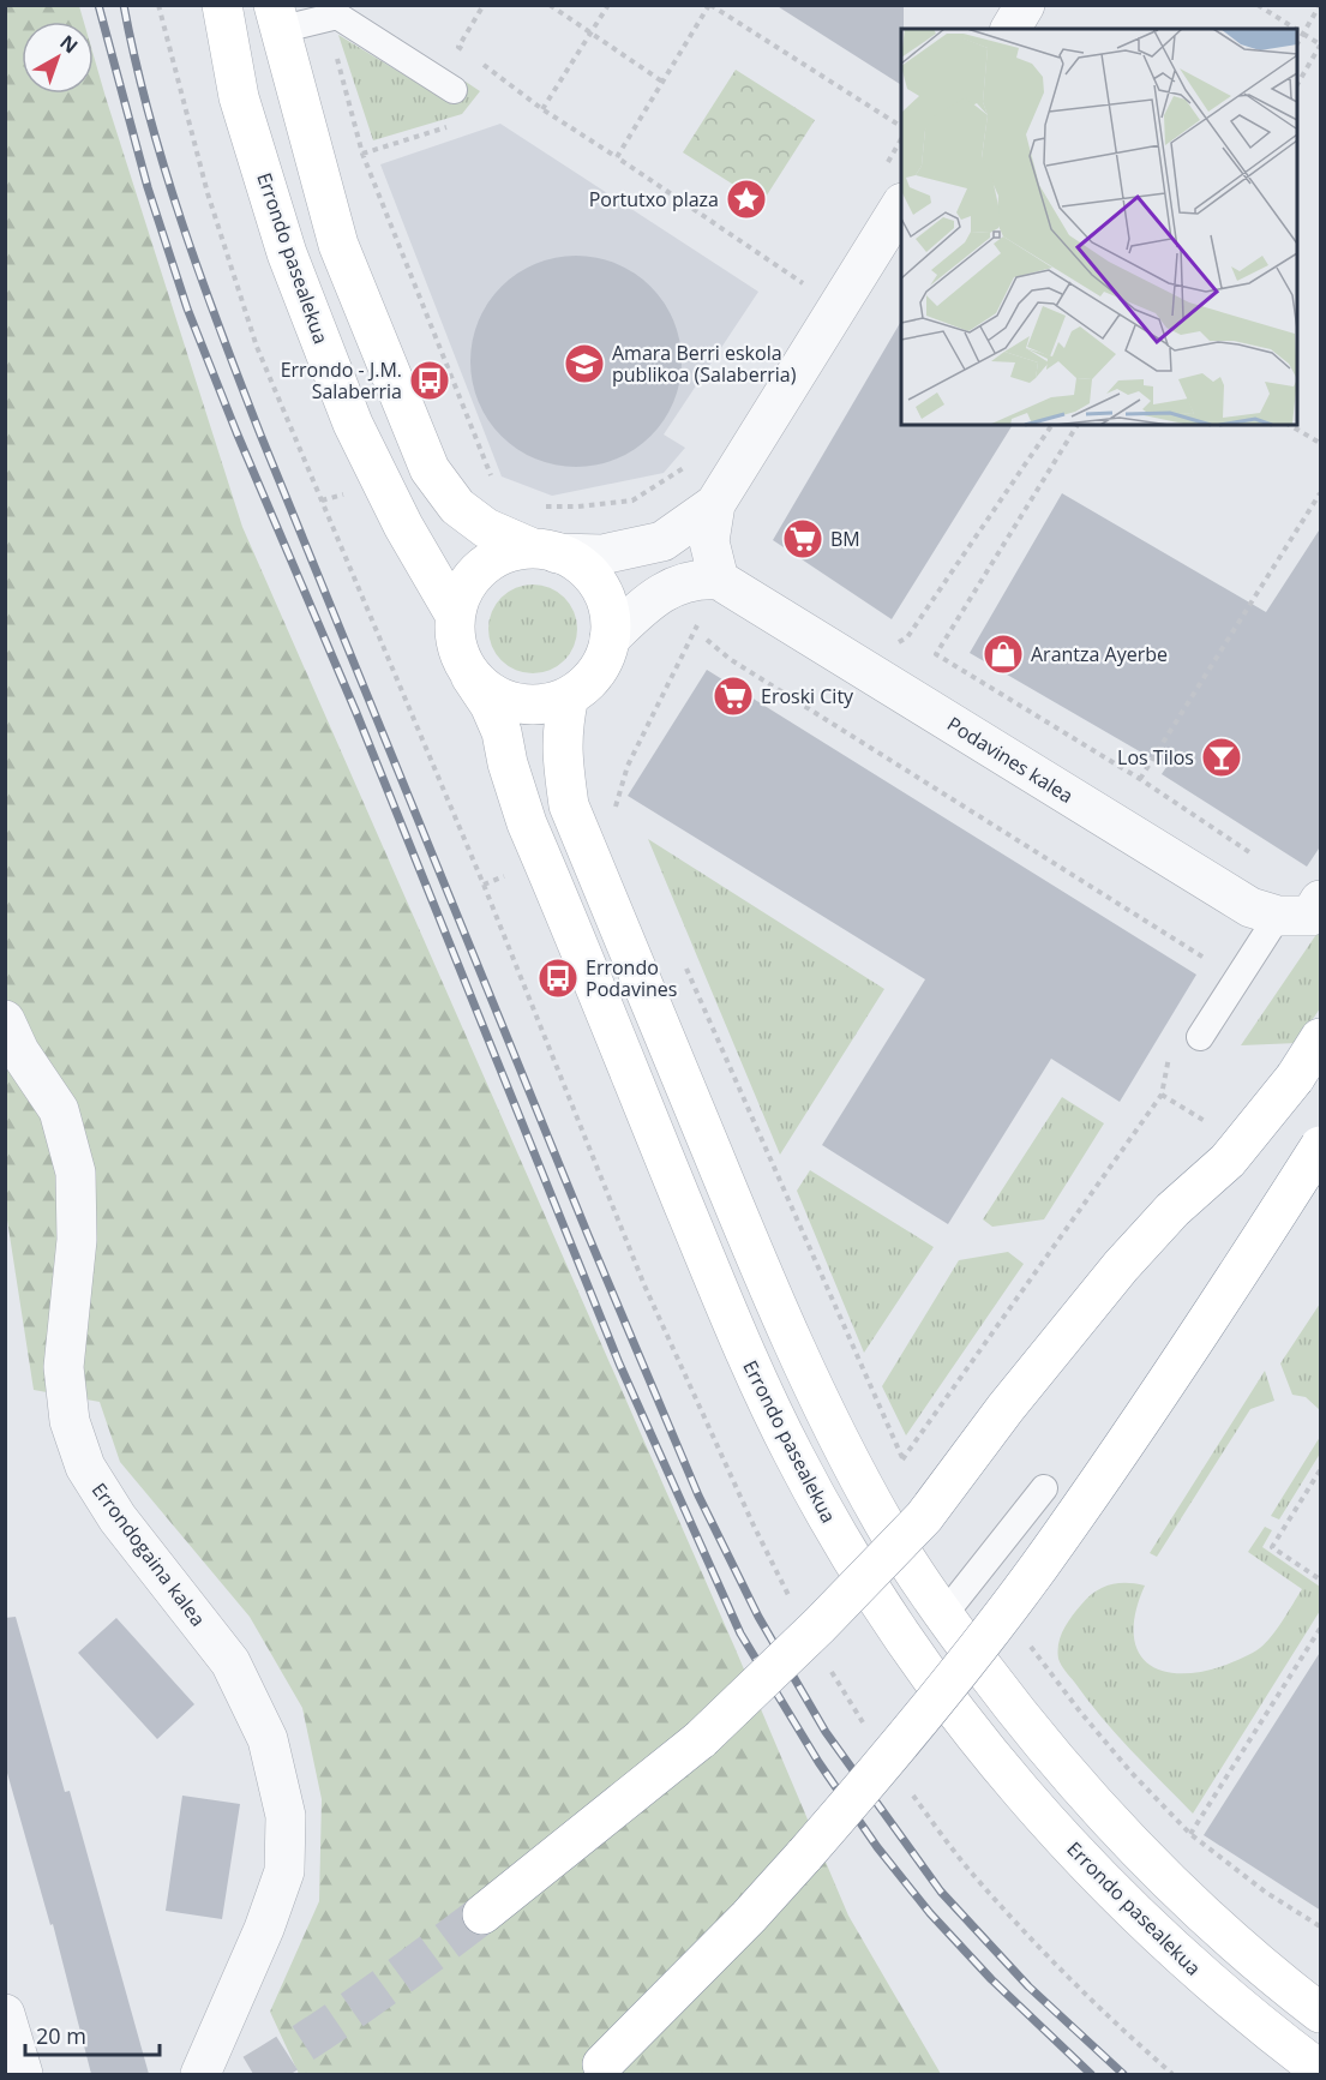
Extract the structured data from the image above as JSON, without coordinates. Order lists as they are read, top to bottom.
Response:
{
  "streets": {
    "main road": ["Errondo pasealekua"],
    "street": ["Podavines kalea", "Errondogaina kalea"]
  },
  "places": {
    "place": ["Portutxo plaza"],
    "school or university": ["Amara Berri eskola publikoa (Salaberria)"],
    "bus stop": ["Errondo - J.M. Salaberria", "Errondo Podavines"],
    "supermarket": ["BM", "Eroski City"],
    "shop": ["Arantza Ayerbe"],
    "bar": ["Los Tilos"]
  },
  "scale_bar": "20 m",
  "north": "top right"
}
